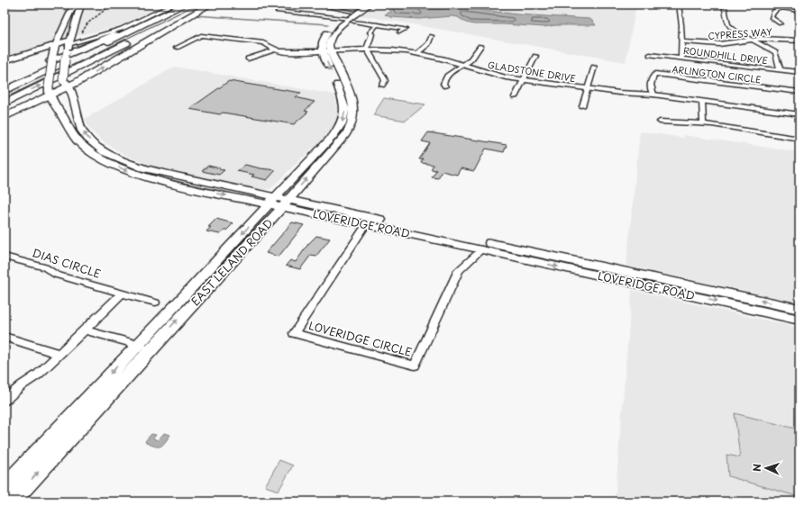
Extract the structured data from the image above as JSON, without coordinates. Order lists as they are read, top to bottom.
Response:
{
  "streets": {
    "main road": ["LOVERIDGE ROAD", "EAST LELAND ROAD"],
    "street": [
      "CYPRESS WAY",
      "ROUNDHILL DRIVE",
      "GLADSTONE DRIVE",
      "ARLINGTON CIRCLE",
      "DIAS CIRCLE",
      "LOVERIDGE CIRCLE"
    ]
  },
  "crossings": [
    ["GLADSTONE DRIVE", "ARLINGTON CIRCLE"],
    ["GLADSTONE DRIVE", "EAST LELAND ROAD"],
    ["LOVERIDGE ROAD", "EAST LELAND ROAD"],
    ["LOVERIDGE ROAD", "LOVERIDGE CIRCLE"]
  ],
  "north": "left"
}
